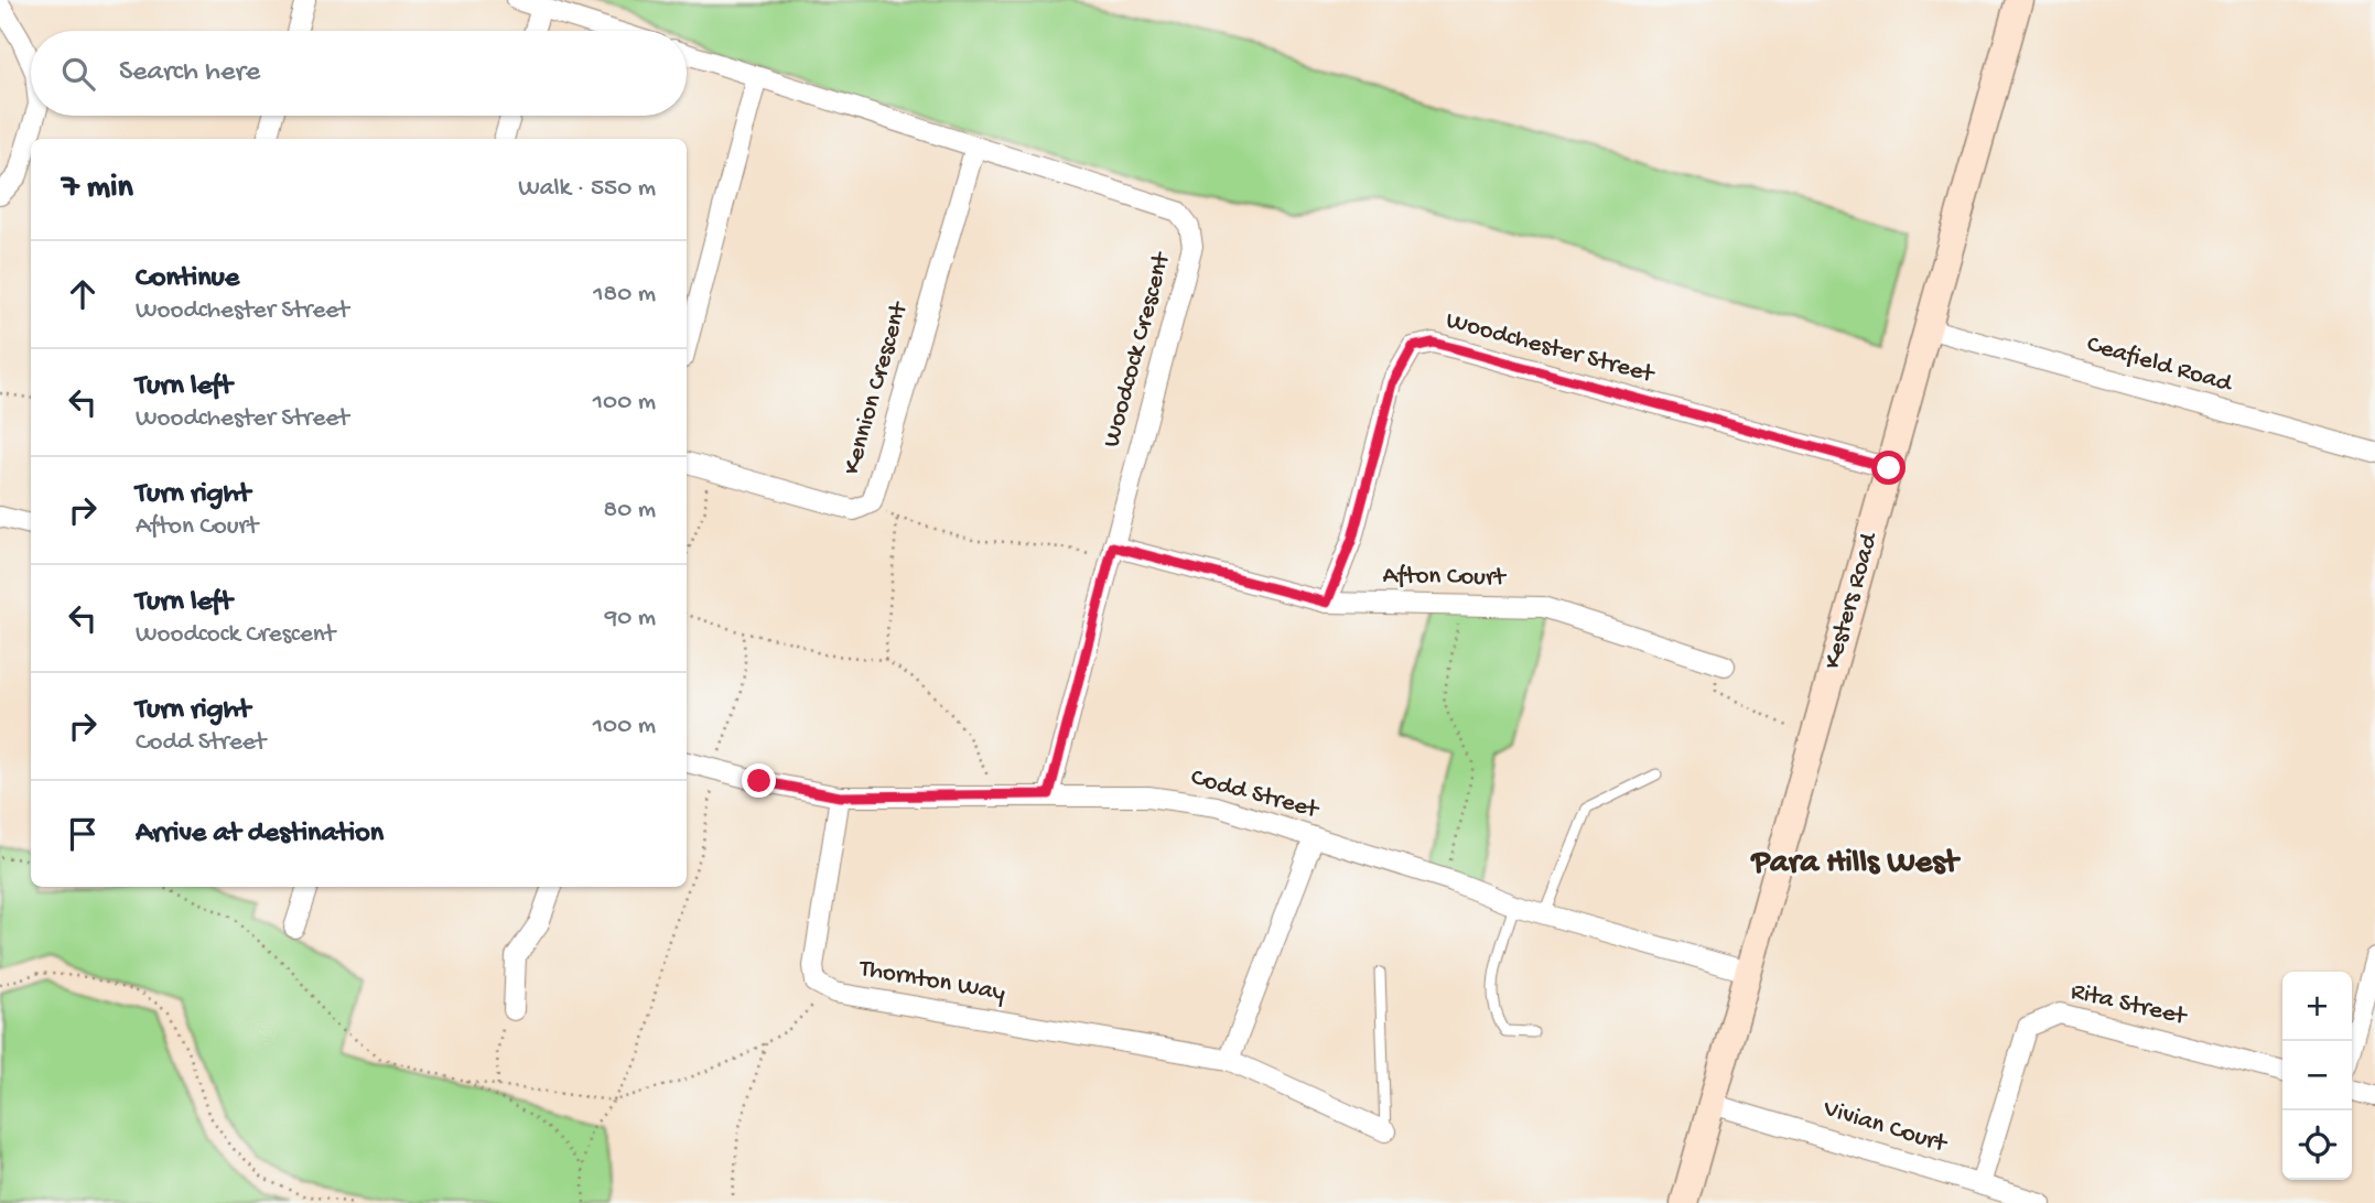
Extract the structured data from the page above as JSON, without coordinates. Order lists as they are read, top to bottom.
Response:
{
  "streets": {
    "main road": ["Kesters Road"],
    "street": [
      "Woodchester Street",
      "Woodcock Crescent",
      "Ceafield Road",
      "Kennion Crescent",
      "Afton Court",
      "Codd Street",
      "Thornton Way",
      "Rita Street",
      "Vivian Court"
    ]
  },
  "crossings": [
    ["Woodchester Street", "Afton Court"],
    ["Woodchester Street", "Kesters Road"],
    ["Woodcock Crescent", "Kennion Crescent"],
    ["Woodcock Crescent", "Afton Court"],
    ["Woodcock Crescent", "Codd Street"],
    ["Ceafield Road", "Kesters Road"],
    ["Kesters Road", "Codd Street"],
    ["Kesters Road", "Vivian Court"],
    ["Codd Street", "Thornton Way"],
    ["Rita Street", "Vivian Court"]
  ],
  "districts": ["Para Hills West"],
  "page": {
    "search": "Search here",
    "heading": ["7 min", "Walk · 550 m"],
    "list": [
      ["Continue", "Woodchester Street", "180 m"],
      ["Turn left", "Woodchester Street", "100 m"],
      ["Turn right", "Afton Court", "80 m"],
      ["Turn left", "Woodcock Crescent", "90 m"],
      ["Turn right", "Codd Street", "100 m"],
      "Arrive at destination"
    ],
    "map_buttons": ["+", "−"]
  }
}
